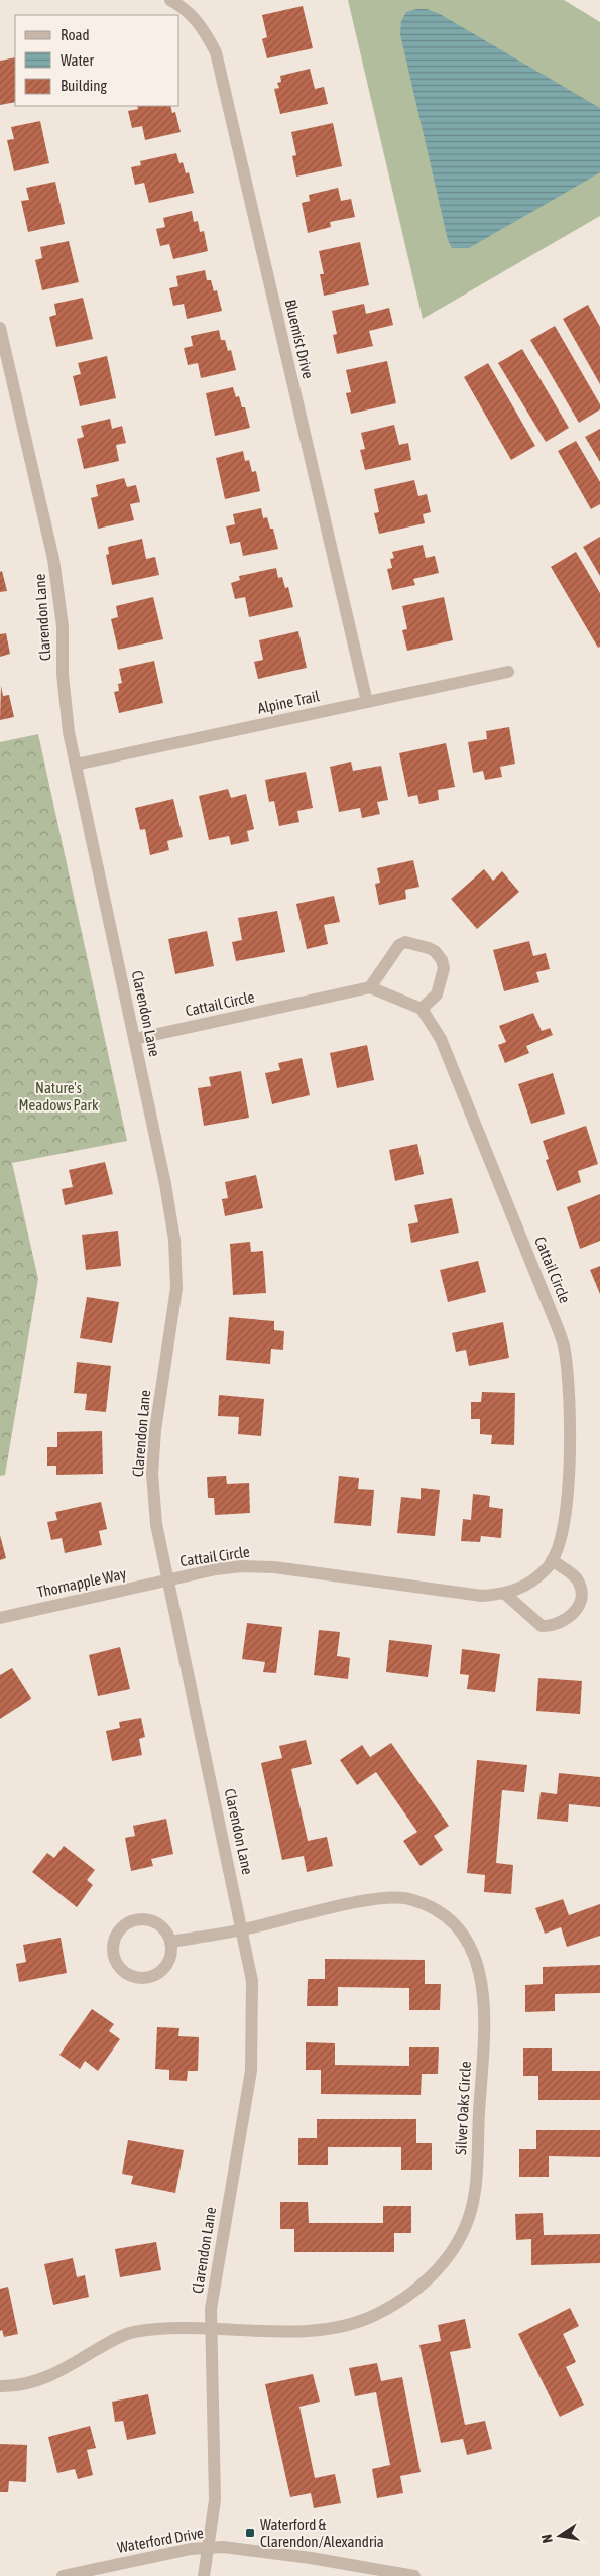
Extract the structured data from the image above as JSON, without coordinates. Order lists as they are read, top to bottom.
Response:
{
  "streets": {
    "street": [
      "Bluemist Drive",
      "Clarendon Lane",
      "Alpine Trail",
      "Cattail Circle",
      "Thornapple Way",
      "Silver Oaks Circle",
      "Waterford Drive"
    ]
  },
  "crossings": [
    ["Bluemist Drive", "Alpine Trail"],
    ["Clarendon Lane", "Alpine Trail"],
    ["Clarendon Lane", "Cattail Circle"],
    ["Clarendon Lane", "Thornapple Way"],
    ["Clarendon Lane", "Silver Oaks Circle"],
    ["Clarendon Lane", "Waterford Drive"],
    ["Cattail Circle", "Thornapple Way"]
  ],
  "parks": ["Nature's Meadows Park"],
  "places": {
    "transit": ["Waterford & Clarendon/Alexandria"]
  },
  "legend": ["Road", "Water", "Building"],
  "north": "left"
}
